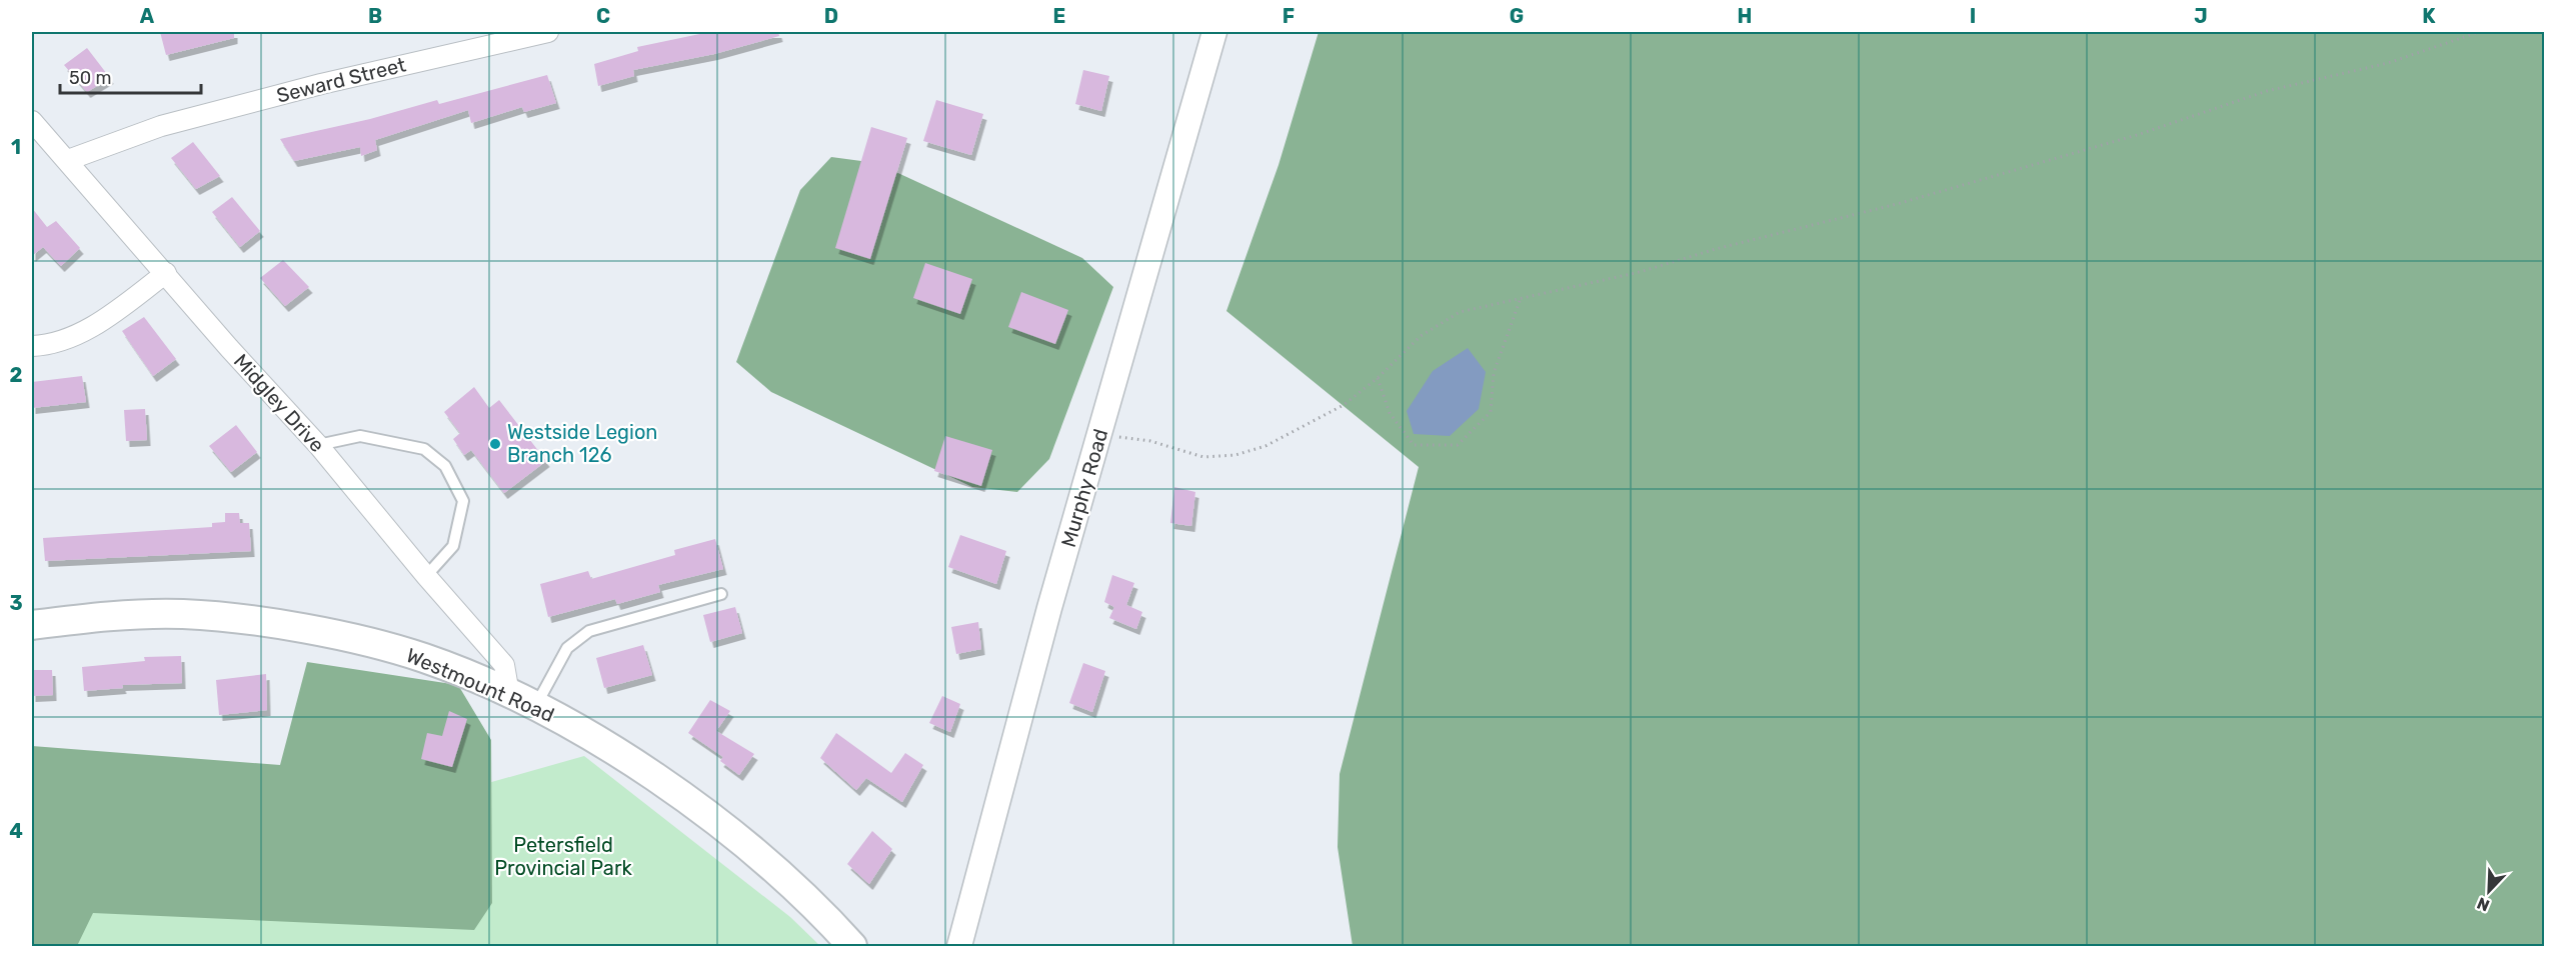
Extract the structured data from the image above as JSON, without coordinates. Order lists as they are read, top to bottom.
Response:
{
  "streets": {
    "main road": ["Westmount Road"],
    "street": ["Seward Street", "Midgley Drive", "Murphy Road"]
  },
  "crossings": [
    ["Seward Street", "Midgley Drive"],
    ["Midgley Drive", "Westmount Road"]
  ],
  "parks": ["Petersfield Provincial Park"],
  "places": ["Westside Legion Branch 126"],
  "scale_bar": "50 m",
  "north": "bottom left",
  "grid": {
    "columns": [
      "A",
      "B",
      "C",
      "D",
      "E",
      "F",
      "G",
      "H",
      "I",
      "J",
      "K"
    ],
    "rows": [
      "1",
      "2",
      "3",
      "4"
    ]
  }
}
